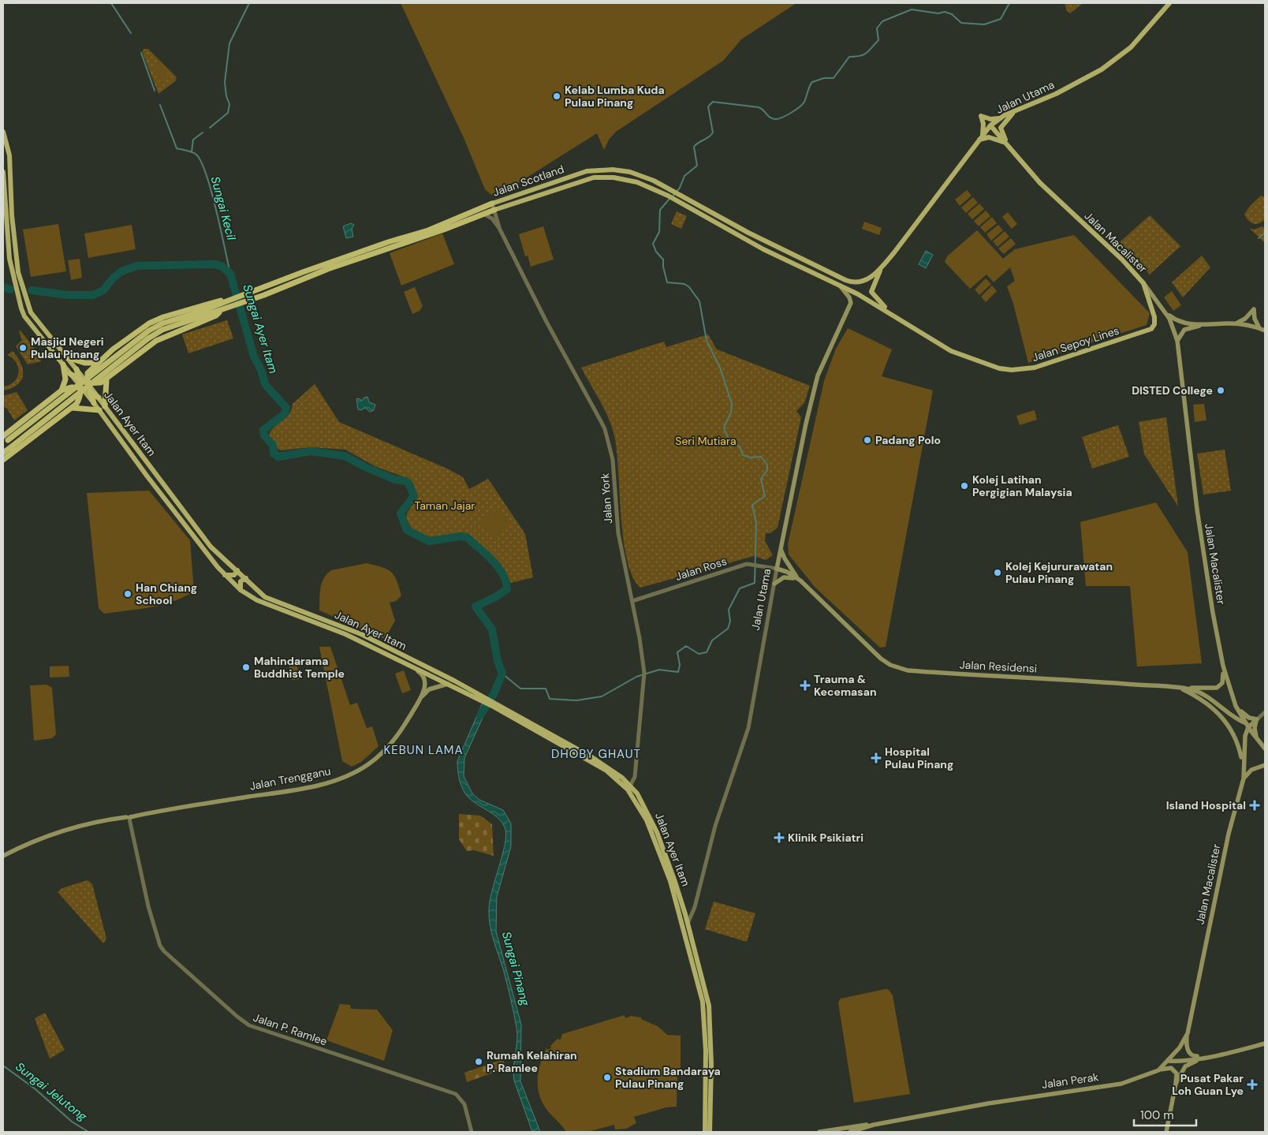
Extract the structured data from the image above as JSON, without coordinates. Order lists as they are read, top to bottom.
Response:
{
  "streets": {
    "highway": ["Jalan Scotland"],
    "main road": [
      "Jalan Utama",
      "Jalan Macalister",
      "Jalan Sepoy Lines",
      "Jalan Ayer Itam",
      "Jalan Residensi",
      "Jalan Trengganu",
      "Jalan Perak"
    ],
    "street": ["Jalan York", "Jalan Ross", "Jalan P. Ramlee"]
  },
  "crossings": [
    ["Jalan Utama", "Jalan Scotland"],
    ["Jalan Utama", "Jalan Macalister"],
    ["Jalan Utama", "Jalan Ayer Itam"],
    ["Jalan Utama", "Jalan Ross"],
    ["Jalan Utama", "Jalan Residensi"],
    ["Jalan Scotland", "Jalan Sepoy Lines"],
    ["Jalan Scotland", "Jalan York"],
    ["Jalan Macalister", "Jalan Sepoy Lines"],
    ["Jalan Macalister", "Jalan Residensi"],
    ["Jalan Macalister", "Jalan Perak"],
    ["Jalan Ayer Itam", "Jalan York"],
    ["Jalan Ayer Itam", "Jalan Trengganu"],
    ["Jalan York", "Jalan Ross"],
    ["Jalan Ross", "Jalan Residensi"],
    ["Jalan Trengganu", "Jalan P. Ramlee"]
  ],
  "districts": ["KEBUN LAMA", "DHOBY GHAUT"],
  "water": [
    "Sungai Kecil",
    "Sungai Ayer Itam",
    "Sungai Pinang",
    "Sungai Jelutong"
  ],
  "parks": ["Seri Mutiara", "Taman Jajar"],
  "places": {
    "other": [
      "Kelab Lumba Kuda Pulau Pinang",
      "Masjid Negeri Pulau Pinang",
      "DISTED College",
      "Padang Polo",
      "Kolej Latihan Pergigian Malaysia",
      "Kolej Kejururawatan Pulau Pinang",
      "Han Chiang School",
      "Mahindarama Buddhist Temple",
      "Rumah Kelahiran P. Ramlee",
      "Stadium Bandaraya Pulau Pinang"
    ],
    "health": [
      "Trauma & Kecemasan",
      "Hospital Pulau Pinang",
      "Island Hospital",
      "Klinik Psikiatri",
      "Pusat Pakar Loh Guan Lye"
    ]
  },
  "scale_bar": "100 m"
}
